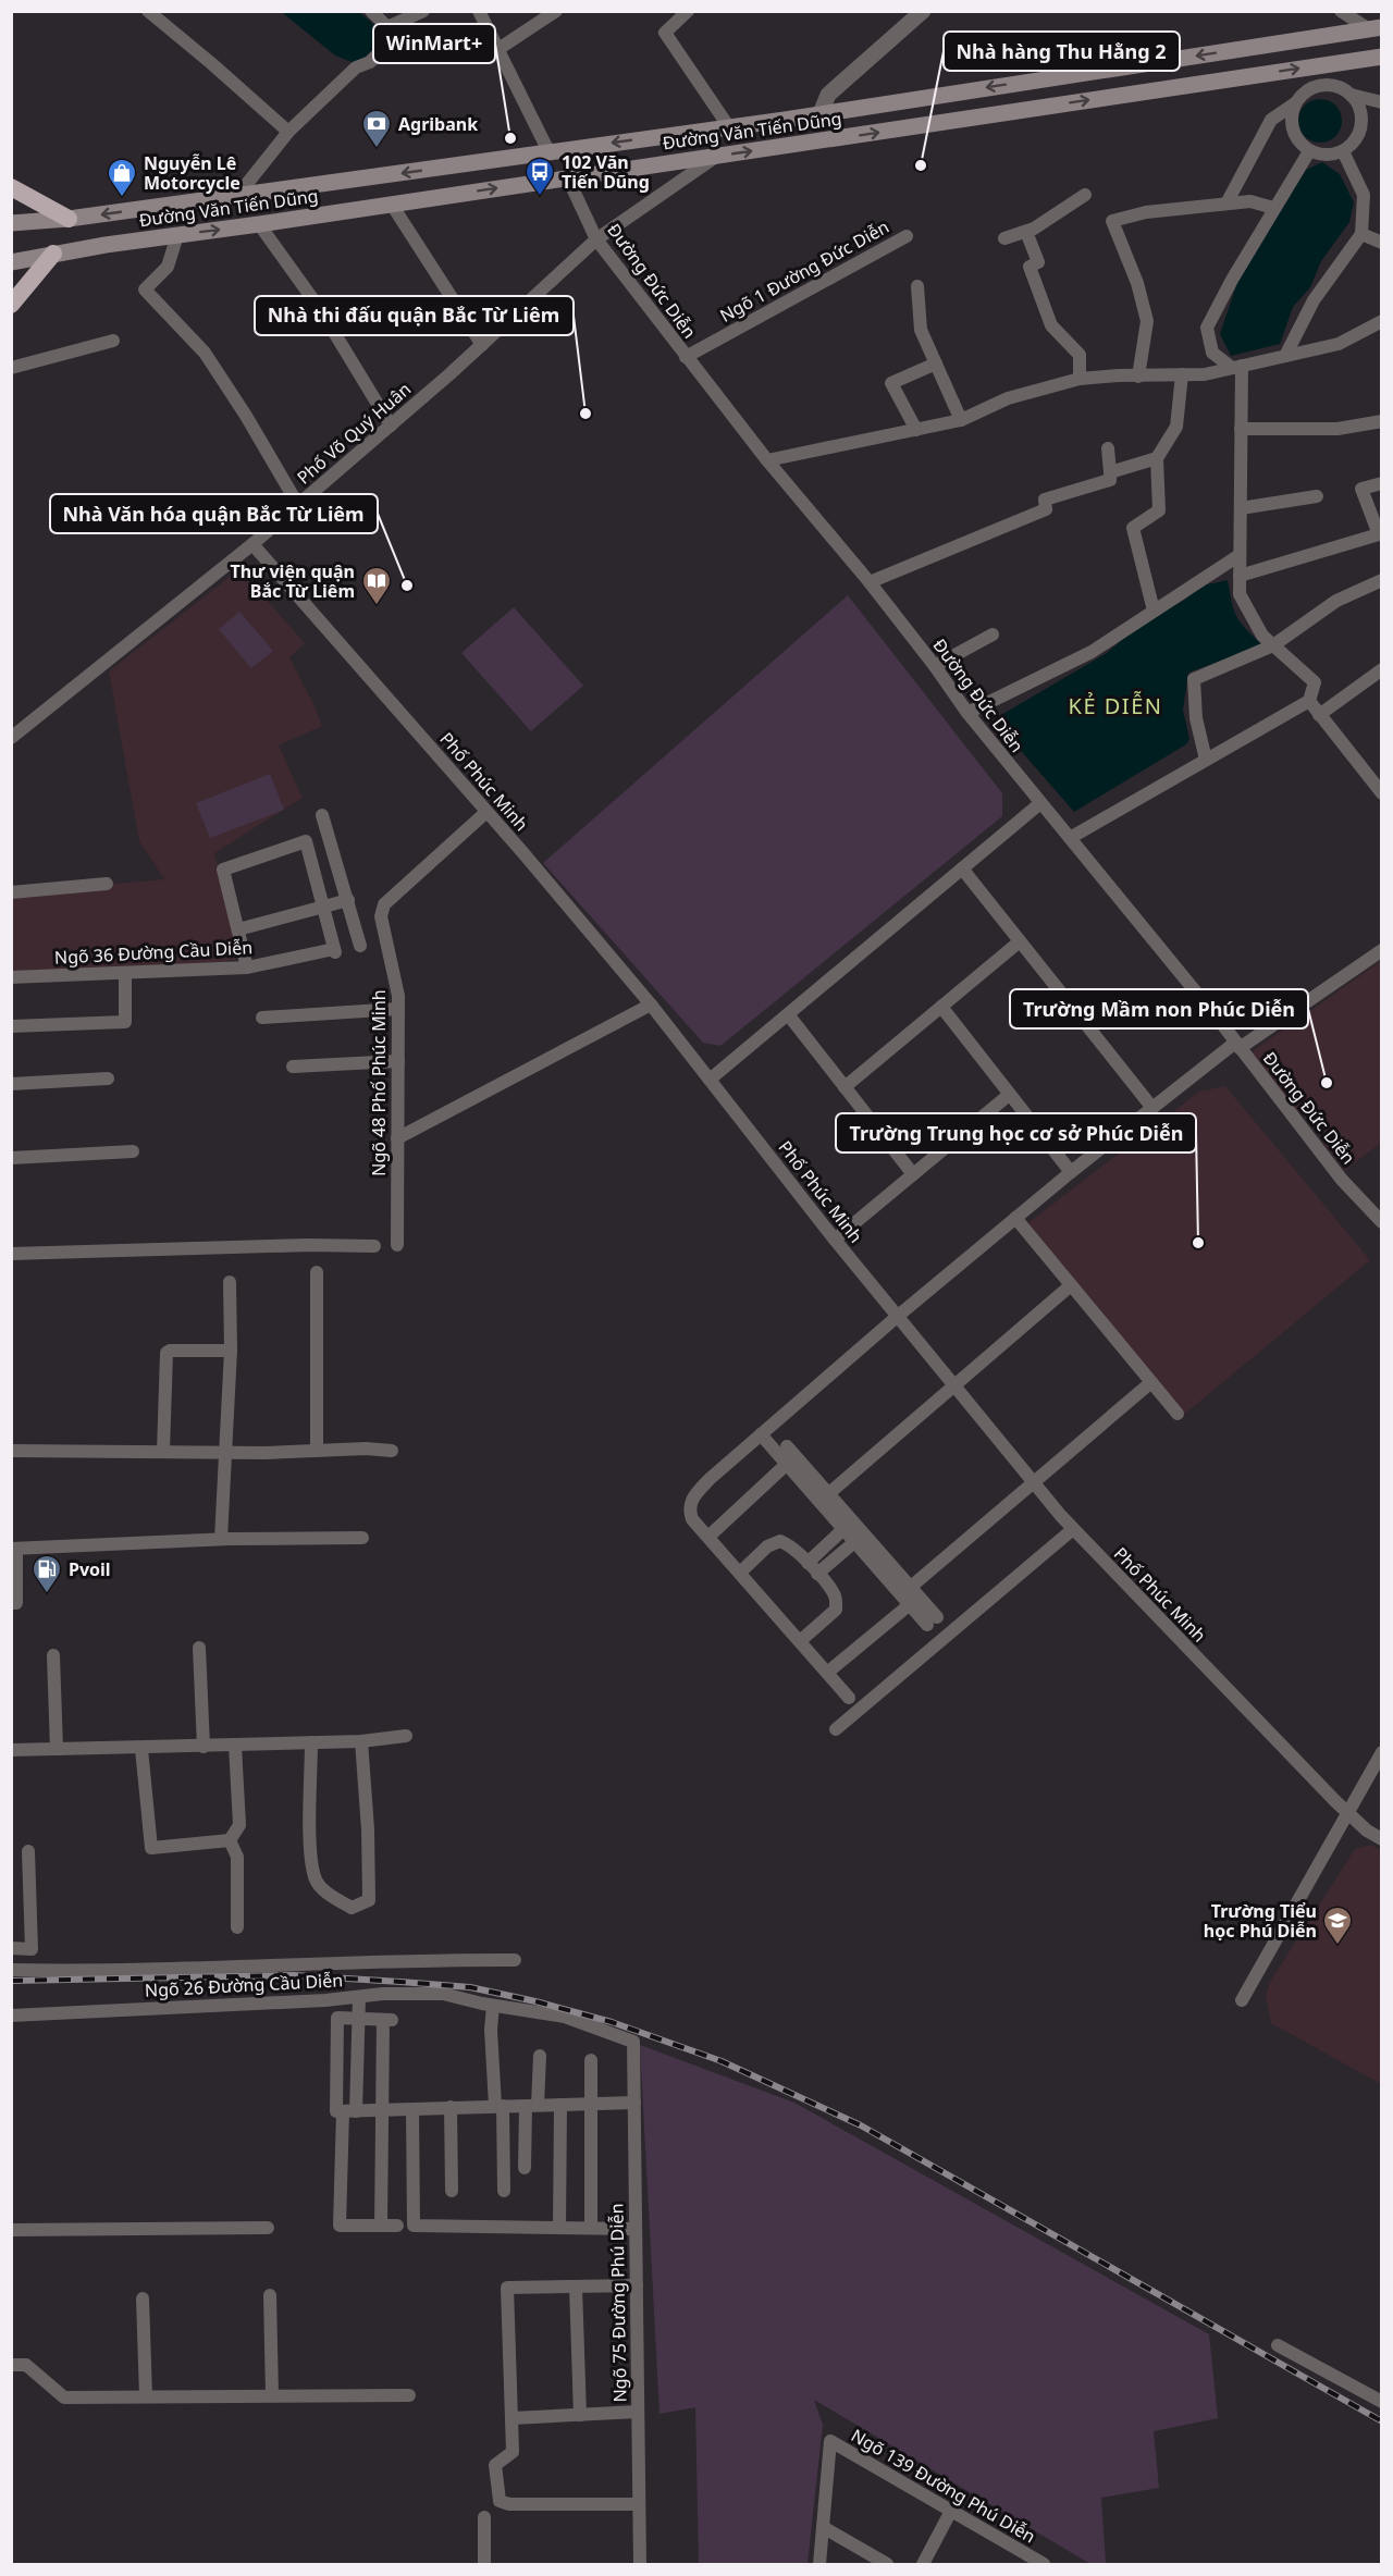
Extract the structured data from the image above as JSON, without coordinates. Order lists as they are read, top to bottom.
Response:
{
  "streets": {
    "main road": ["Đường Văn Tiến Dũng"],
    "street": [
      "Ngõ 1 Đường Đức Diễn",
      "Đường Đức Diễn",
      "Phố Võ Quý Huân",
      "Phố Phúc Minh",
      "Ngõ 36 Đường Cầu Diễn",
      "Ngõ 48 Phố Phúc Minh",
      "Ngõ 26 Đường Cầu Diễn",
      "Ngõ 75 Đường Phú Diễn",
      "Ngõ 139 Đường Phú Diễn"
    ]
  },
  "crossings": [
    ["Đường Văn Tiến Dũng", "Đường Đức Diễn"],
    ["Đường Văn Tiến Dũng", "Phố Võ Quý Huân"],
    ["Ngõ 1 Đường Đức Diễn", "Đường Đức Diễn"],
    ["Đường Đức Diễn", "Phố Võ Quý Huân"],
    ["Phố Võ Quý Huân", "Phố Phúc Minh"],
    ["Phố Phúc Minh", "Ngõ 48 Phố Phúc Minh"]
  ],
  "districts": ["KẺ DIỄN"],
  "places": {
    "other": [
      "WinMart+",
      "Nhà hàng Thu Hằng 2",
      "Nhà thi đấu quận Bắc Từ Liêm",
      "Nhà Văn hóa quận Bắc Từ Liêm",
      "Trường Mầm non Phúc Diễn",
      "Trường Trung học cơ sở Phúc Diễn"
    ],
    "bank": ["Agribank"],
    "bus stop": ["102 Văn Tiến Dũng"],
    "shop": ["Nguyễn Lê Motorcycle"],
    "library": ["Thư viện quận Bắc Từ Liêm"],
    "fuel station": ["Pvoil"],
    "school or university": ["Trường Tiểu học Phú Diễn"]
  }
}
